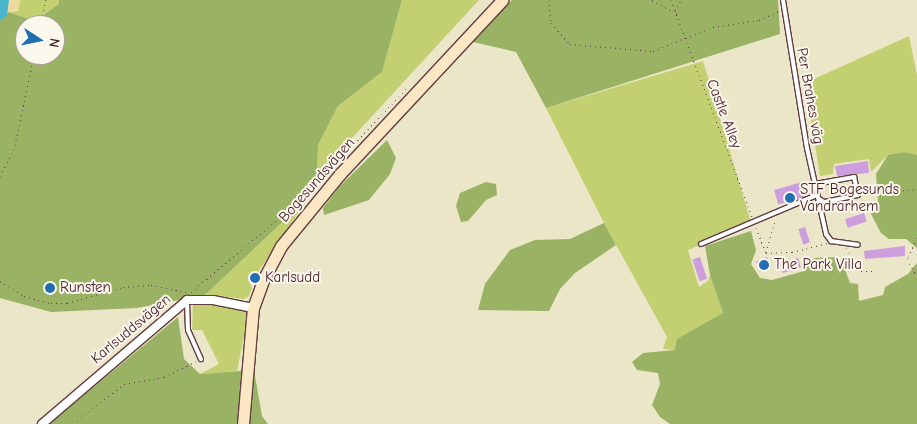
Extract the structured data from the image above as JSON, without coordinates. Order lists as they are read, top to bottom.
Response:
{
  "streets": {
    "street": ["Bogesundsvägen", "Karlsuddsvägen"],
    "lane": ["Per Brahes väg"],
    "path": ["Castle Alley"]
  },
  "crossings": [
    ["Bogesundsvägen", "Karlsuddsvägen"]
  ],
  "places": [
    "STF Bogesunds Vandrarhem",
    "The Park Villa",
    "Karlsudd",
    "Runsten"
  ],
  "north": "right"
}
